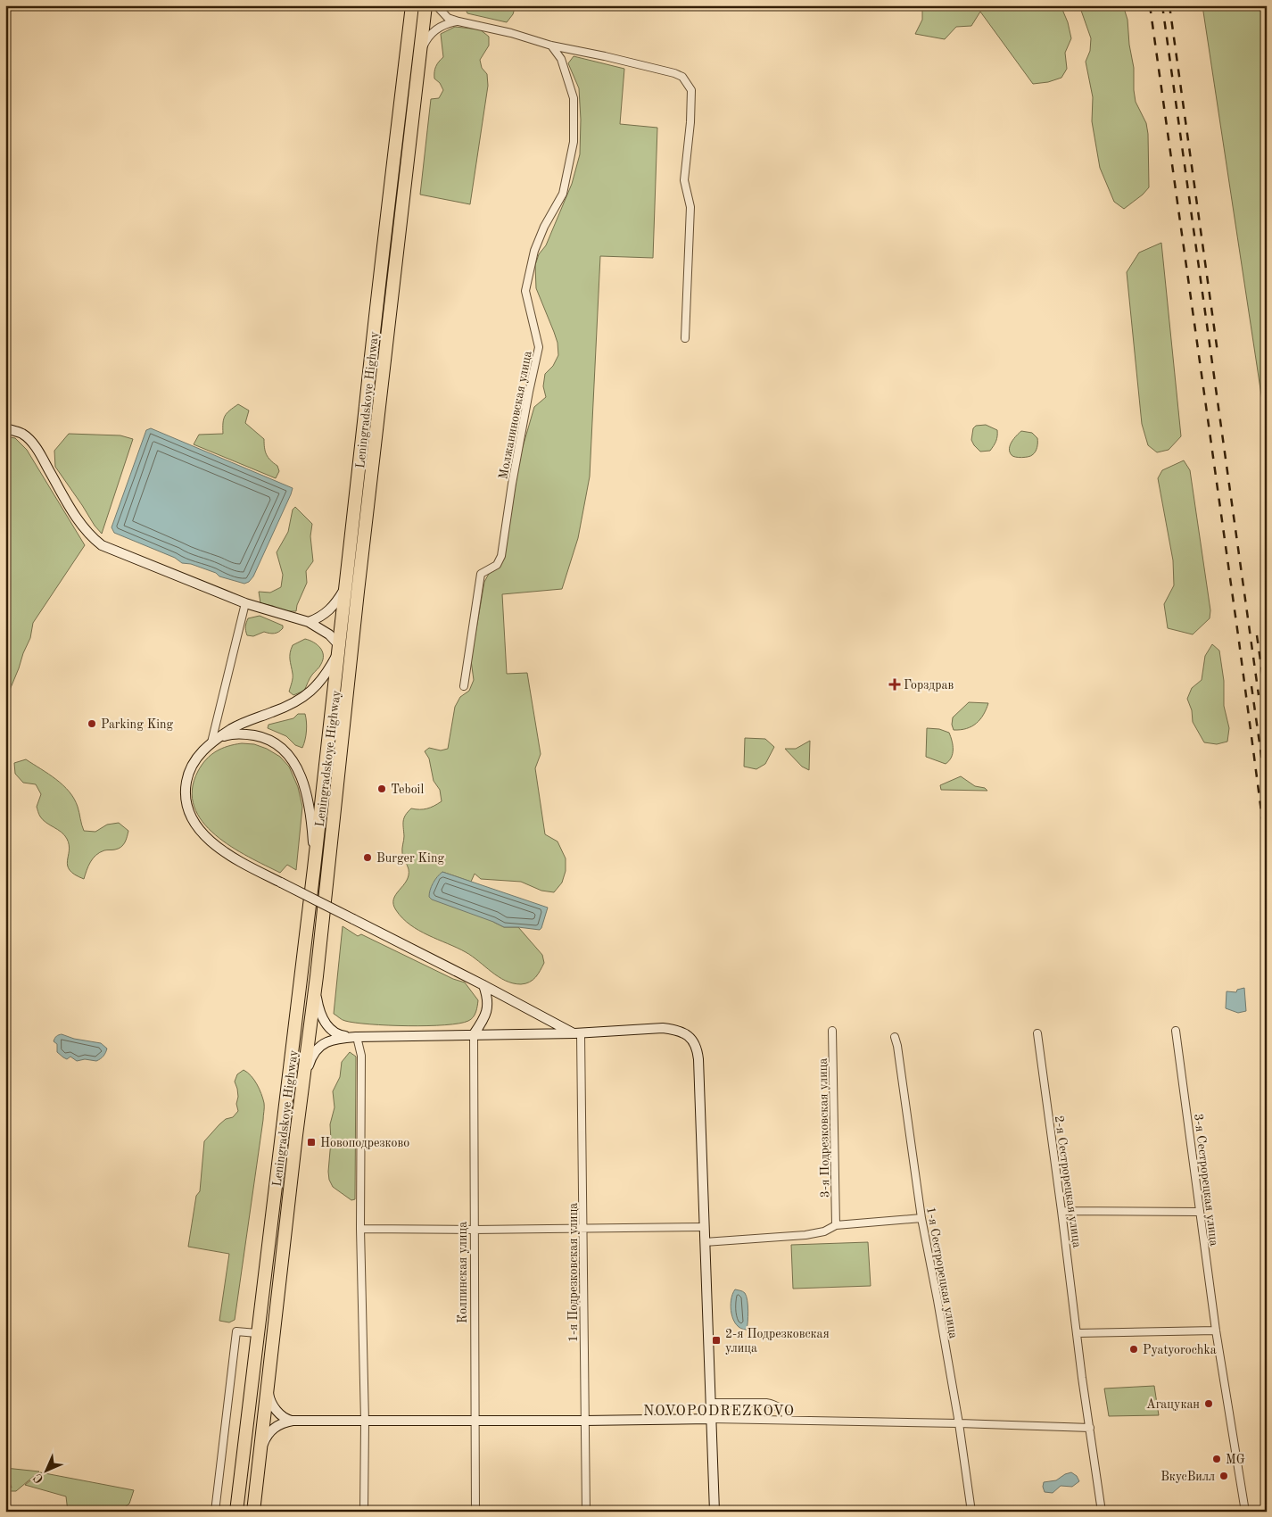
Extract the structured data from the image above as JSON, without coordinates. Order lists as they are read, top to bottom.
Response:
{
  "streets": {
    "highway": ["Leningradskoye Highway"],
    "street": [
      "Молжаниновская улица",
      "3-я Подрезковская улица",
      "3-я Сестрорецкая улица",
      "2-я Сестрорецкая улица",
      "Колпинская улица",
      "1-я Подрезковская улица",
      "1-я Сестрорецкая улица"
    ]
  },
  "districts": ["NOVOPODREZKOVO"],
  "places": {
    "health": ["Горздрав"],
    "other": [
      "Parking King",
      "Teboil",
      "Burger King",
      "Pyatyorochka",
      "Агацукан",
      "MG",
      "ВкусВилл"
    ],
    "transit": ["Новоподрезково", "2-я Подрезковская улица"]
  },
  "north": "bottom left"
}
